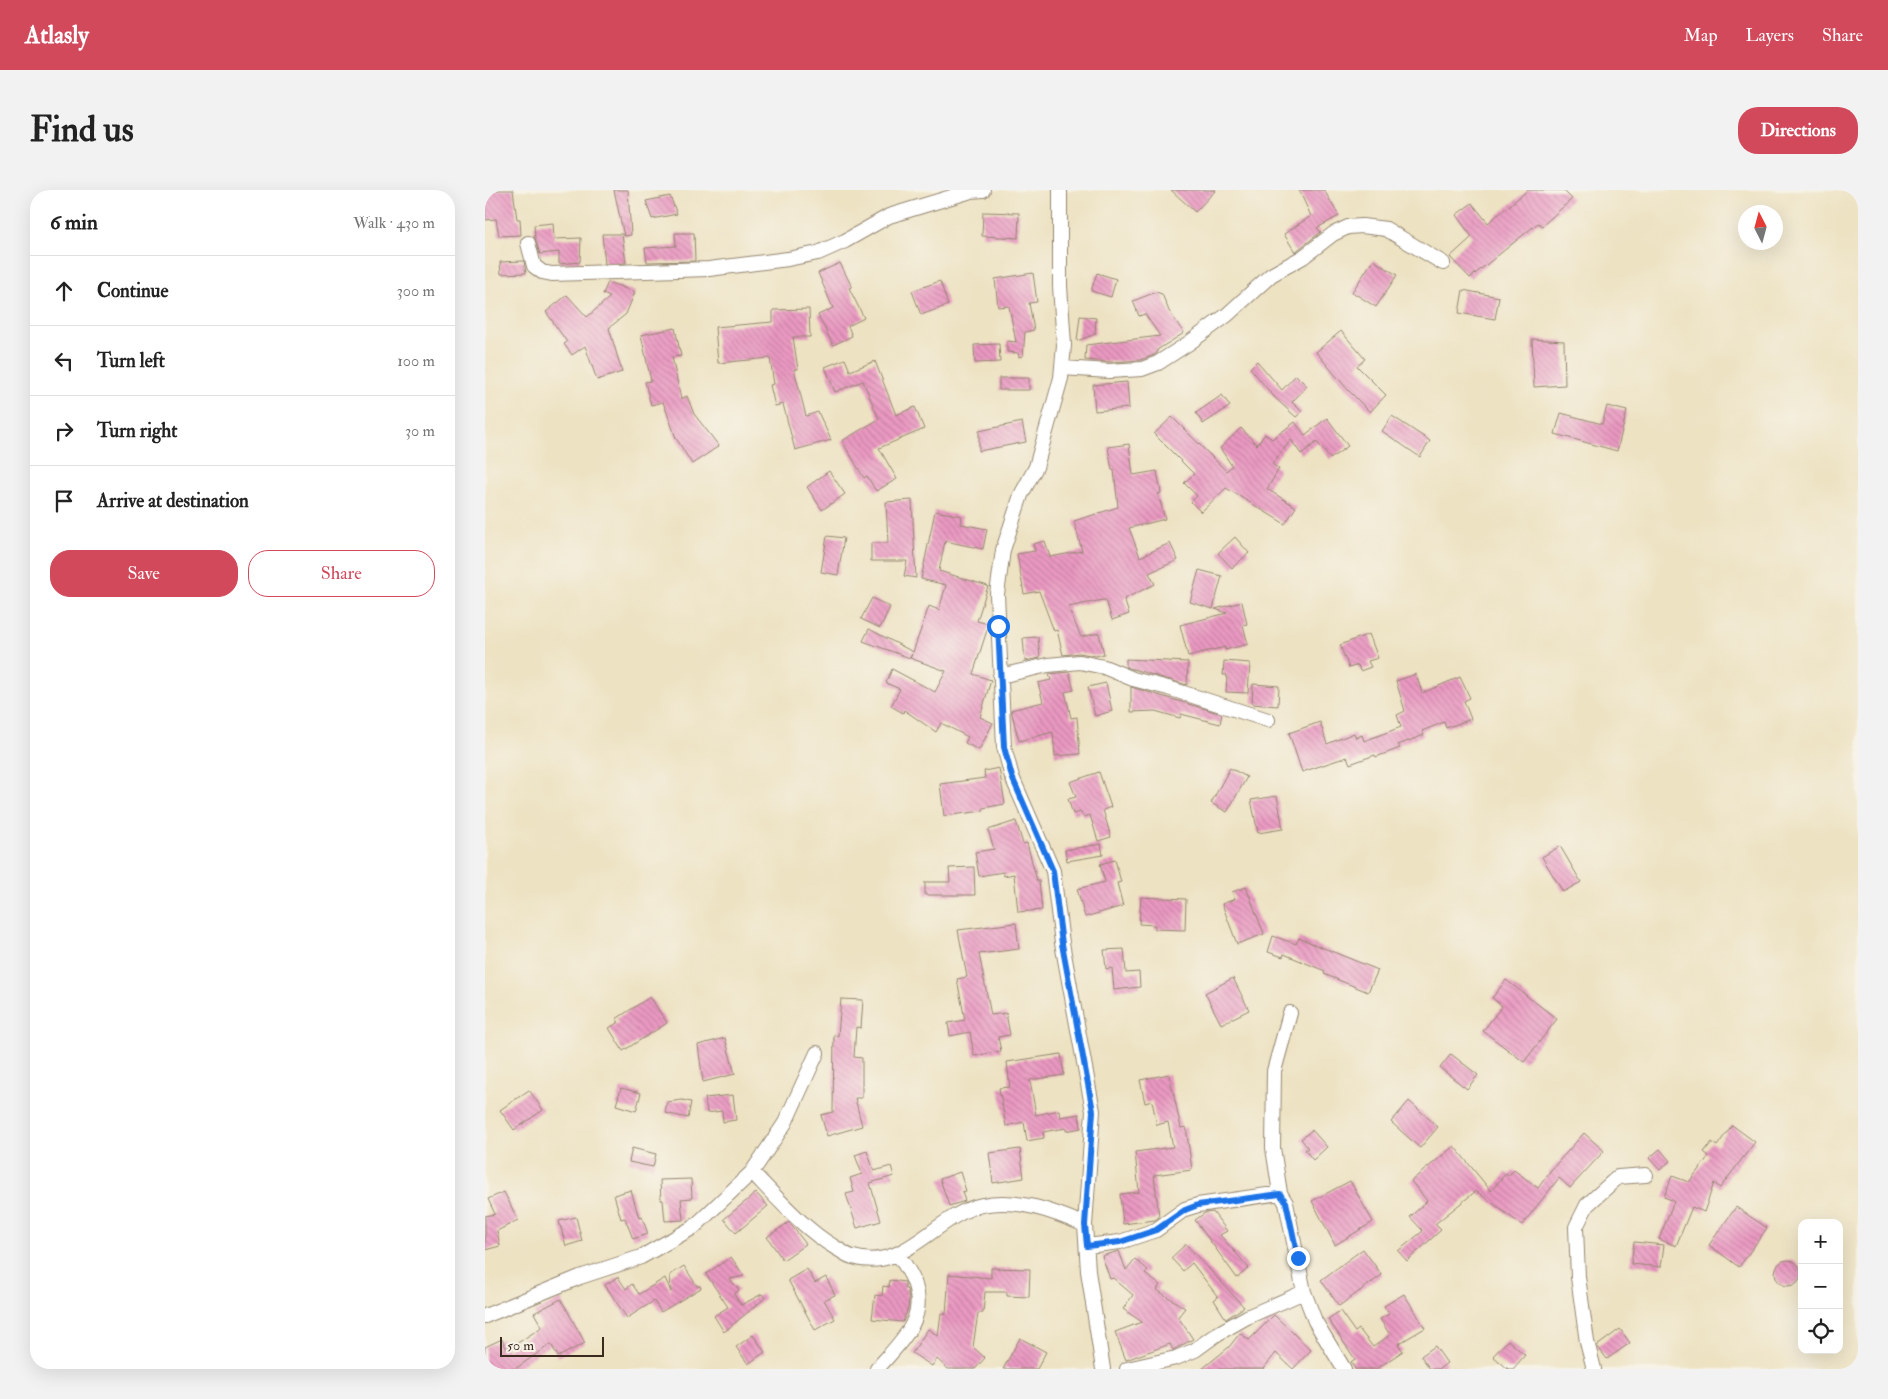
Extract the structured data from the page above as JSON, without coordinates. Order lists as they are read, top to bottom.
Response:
{
  "scale_bar": "50 m",
  "north": "top",
  "page": {
    "header": "Atlasly",
    "nav": ["Map", "Layers", "Share"],
    "buttons": [
      "Directions",
      ["Save", "Share"]
    ],
    "title": "Find us",
    "heading": ["6 min", "Walk · 430 m"],
    "list": [
      ["Continue", "300 m"],
      ["Turn left", "100 m"],
      ["Turn right", "30 m"],
      "Arrive at destination"
    ],
    "map_buttons": ["+", "−"],
    "scale": "50 m"
  }
}
